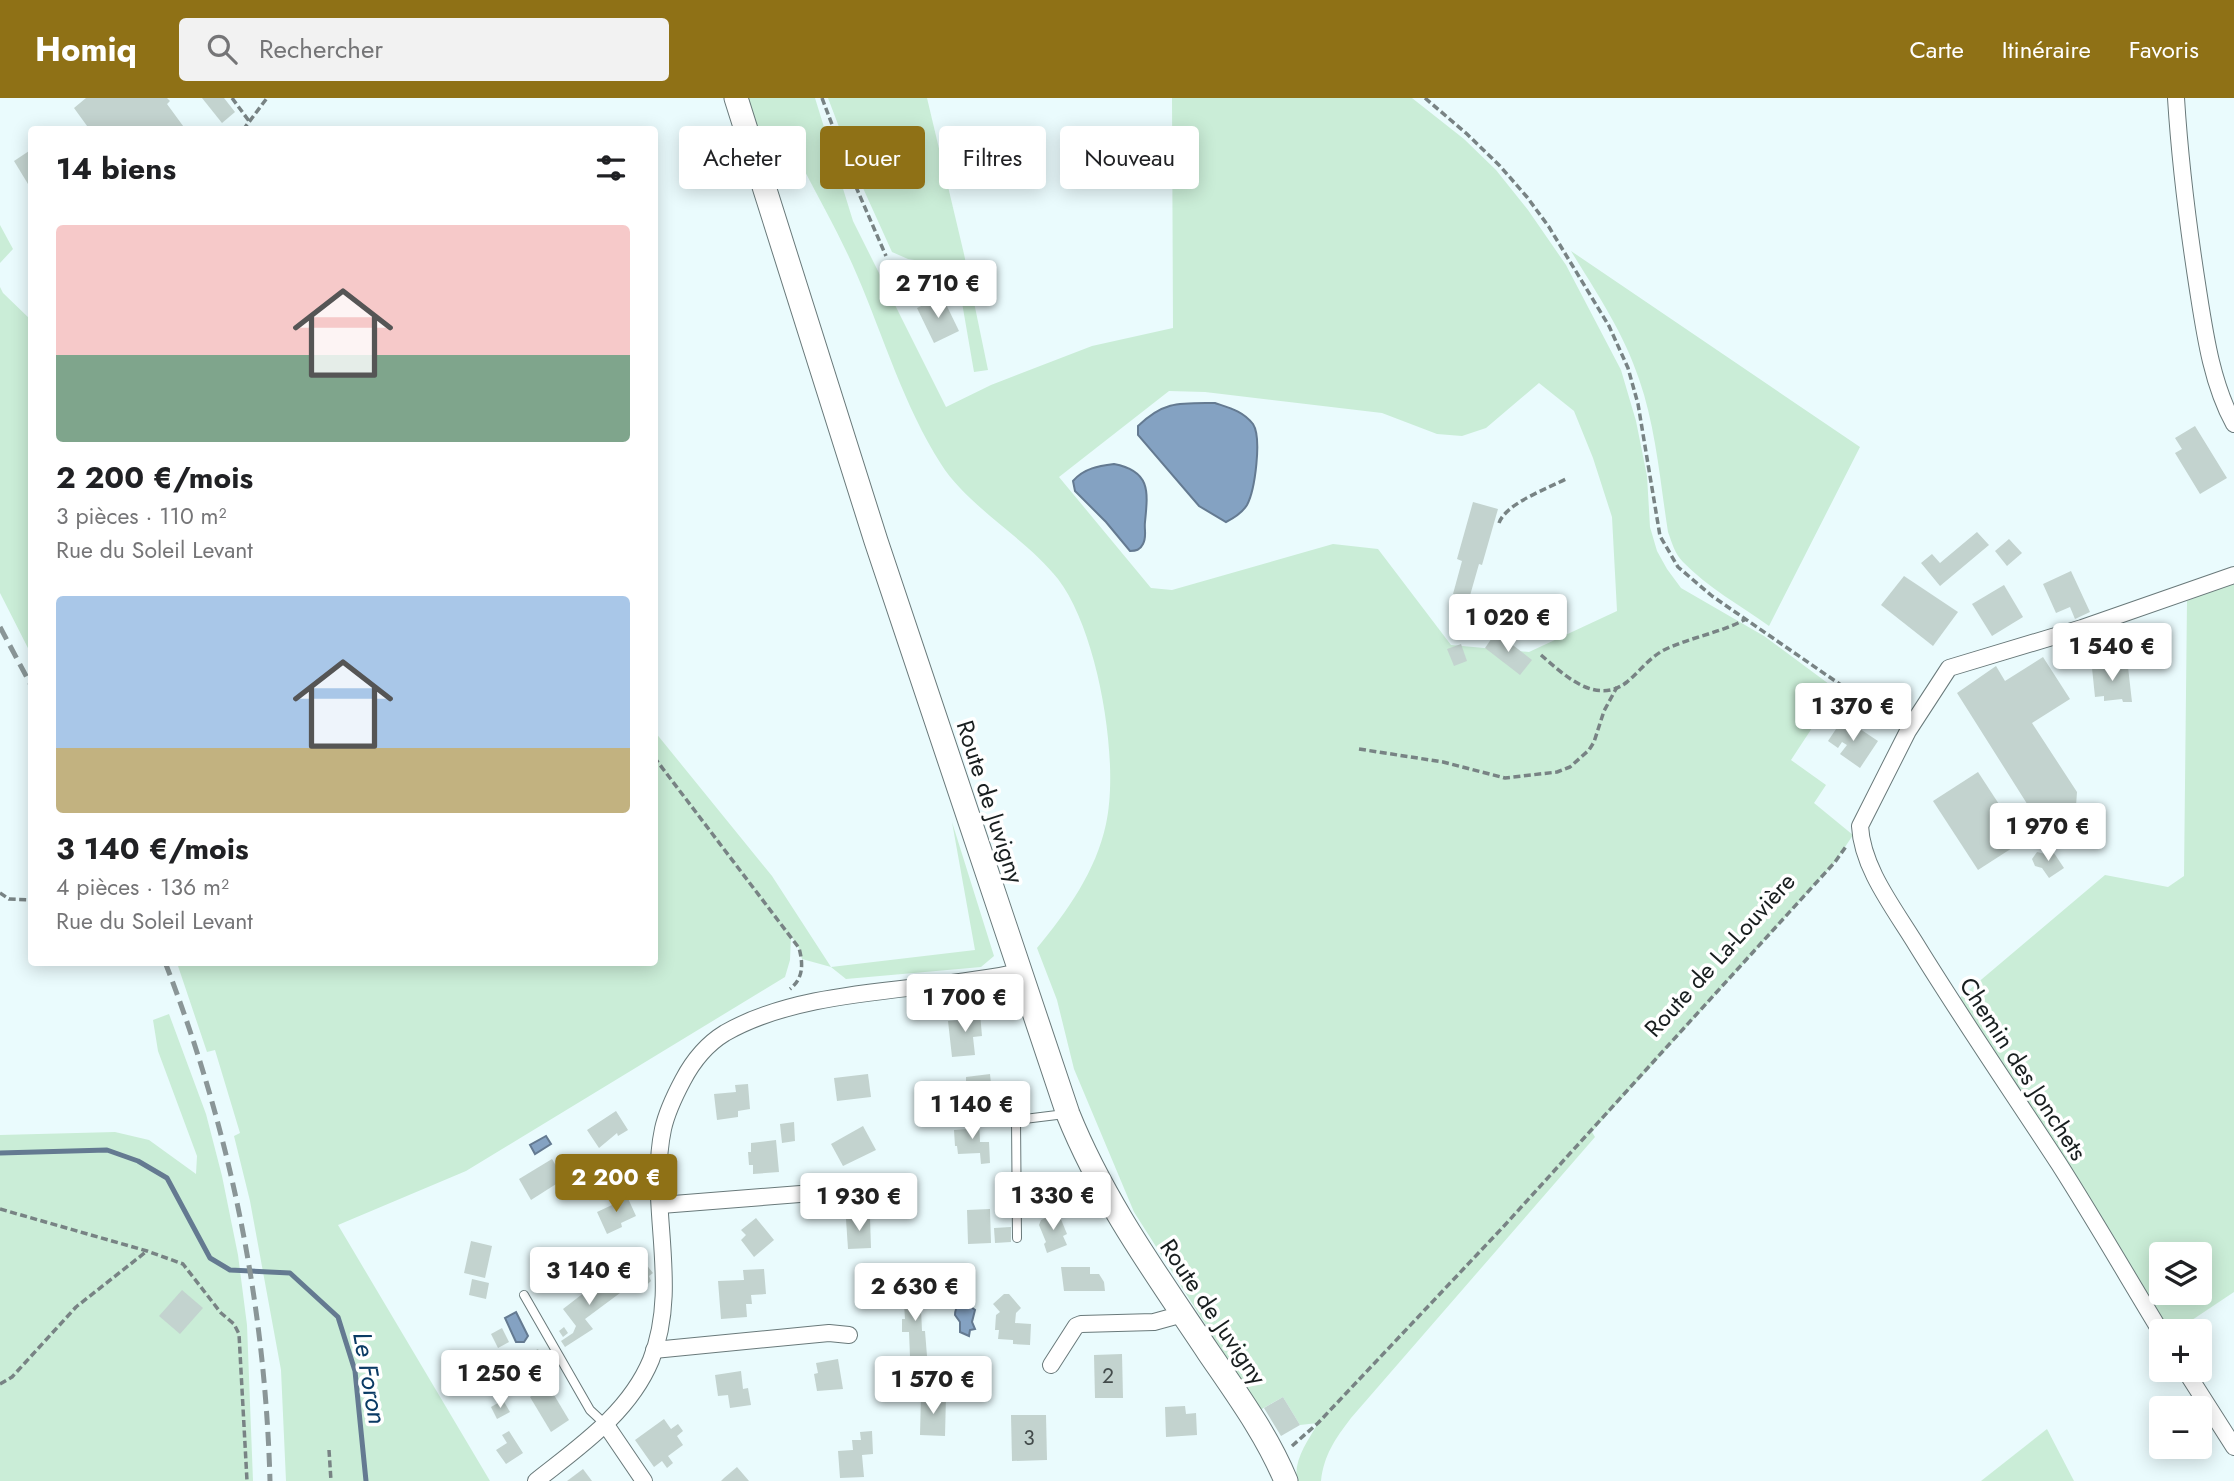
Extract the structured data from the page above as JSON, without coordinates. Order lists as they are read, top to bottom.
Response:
{
  "streets": {
    "street": ["Route de Juvigny", "Chemin des Jonchets"],
    "path": ["Route de La-Louvière"]
  },
  "crossings": [
    ["Route de Juvigny", "Route de La-Louvière"],
    ["Route de La-Louvière", "Chemin des Jonchets"]
  ],
  "water": ["Le Foron"],
  "house_numbers": ["2", "3"],
  "page": {
    "header": "Homiq",
    "search": "Rechercher",
    "nav": ["Carte", "Itinéraire", "Favoris"],
    "chip": [
      "Acheter",
      "Louer",
      "Filtres",
      "Nouveau"
    ],
    "heading": "14 biens",
    "list": [
      {
        "name": "2 200 €/mois",
        "note": "3 pièces · 110 m² · Rue du Soleil Levant"
      },
      {
        "name": "3 140 €/mois",
        "note": "4 pièces · 136 m² · Rue du Soleil Levant"
      }
    ],
    "price": [
      "2 710 €",
      "1 020 €",
      "1 540 €",
      "1 370 €",
      "1 970 €",
      "1 700 €",
      "1 140 €",
      "2 200 €",
      "1 330 €",
      "1 930 €",
      "3 140 €",
      "2 630 €",
      "1 250 €",
      "1 570 €"
    ],
    "map_buttons": ["+", "−"]
  }
}
